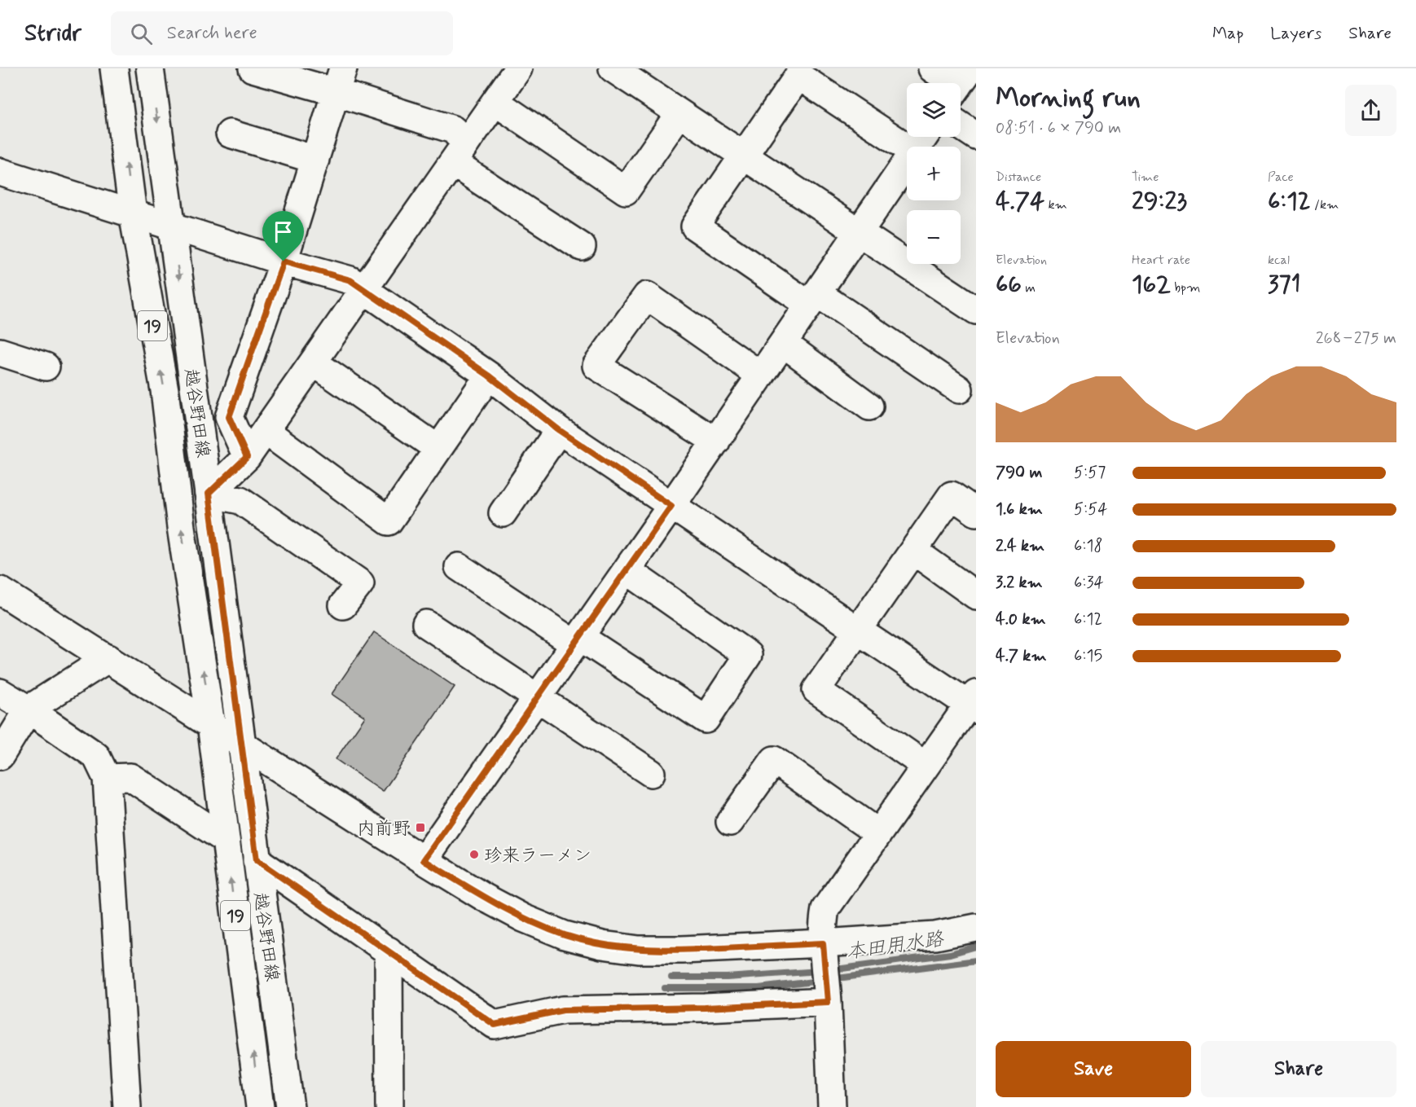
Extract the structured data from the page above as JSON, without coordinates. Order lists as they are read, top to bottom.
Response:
{
  "streets": {
    "street": ["19", "越谷野田線"]
  },
  "water": ["本田用水路"],
  "places": {
    "transit": ["内前野"],
    "other": ["珍来ラーメン"]
  },
  "page": {
    "header": "Stridr",
    "search": "Search here",
    "nav": ["Map", "Layers", "Share"],
    "heading": ["Morning run", "08:51 · 6 × 790 m"],
    "map_buttons": ["+", "−"],
    "stats": [
      ["Distance", "4.74 km"],
      ["Time", "29:23"],
      ["Pace", "6:12 /km"],
      ["Elevation", "66 m"],
      ["Heart rate", "162 bpm"],
      ["kcal", "371"]
    ],
    "chart": ["Elevation", "268–275 m"],
    "list": [
      {
        "name": "790 m",
        "note": "5:57"
      },
      {
        "name": "1.6 km",
        "note": "5:54"
      },
      {
        "name": "2.4 km",
        "note": "6:18"
      },
      {
        "name": "3.2 km",
        "note": "6:34"
      },
      {
        "name": "4.0 km",
        "note": "6:12"
      },
      {
        "name": "4.7 km",
        "note": "6:15"
      }
    ],
    "buttons": ["Save", "Share"]
  }
}
